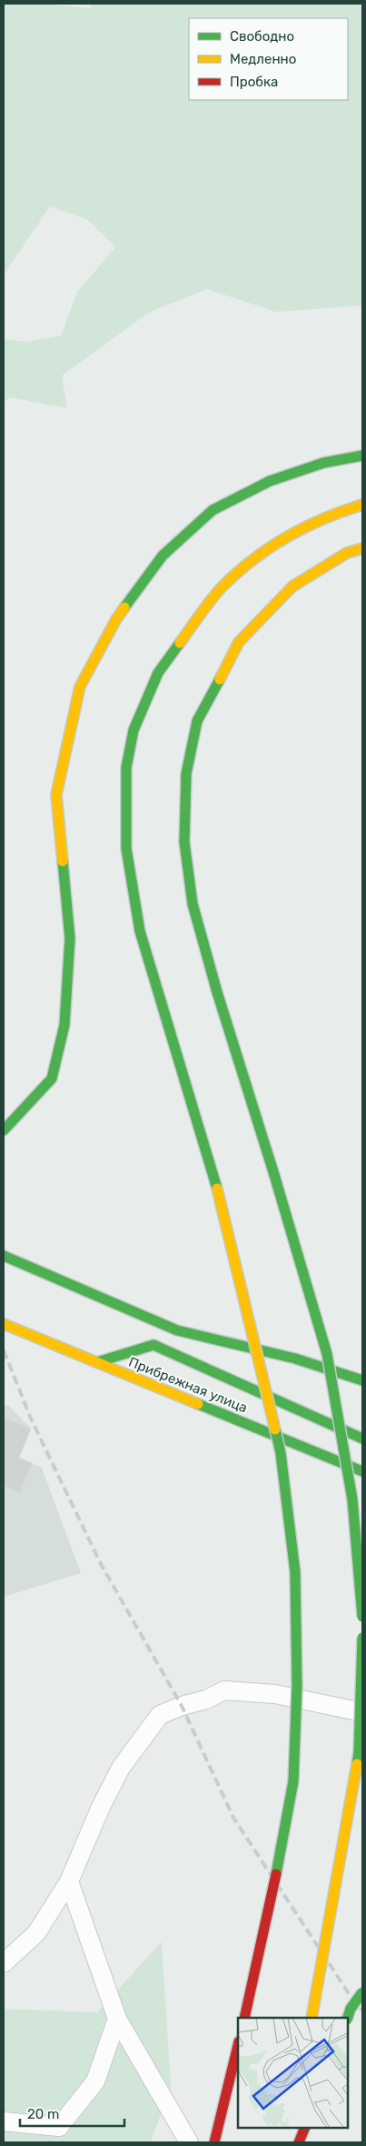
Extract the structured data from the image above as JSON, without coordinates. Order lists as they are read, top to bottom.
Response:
{
  "streets": {
    "street": ["Прибрежная улица"]
  },
  "legend": ["Свободно", "Медленно", "Пробка"],
  "scale_bar": "20 m"
}
